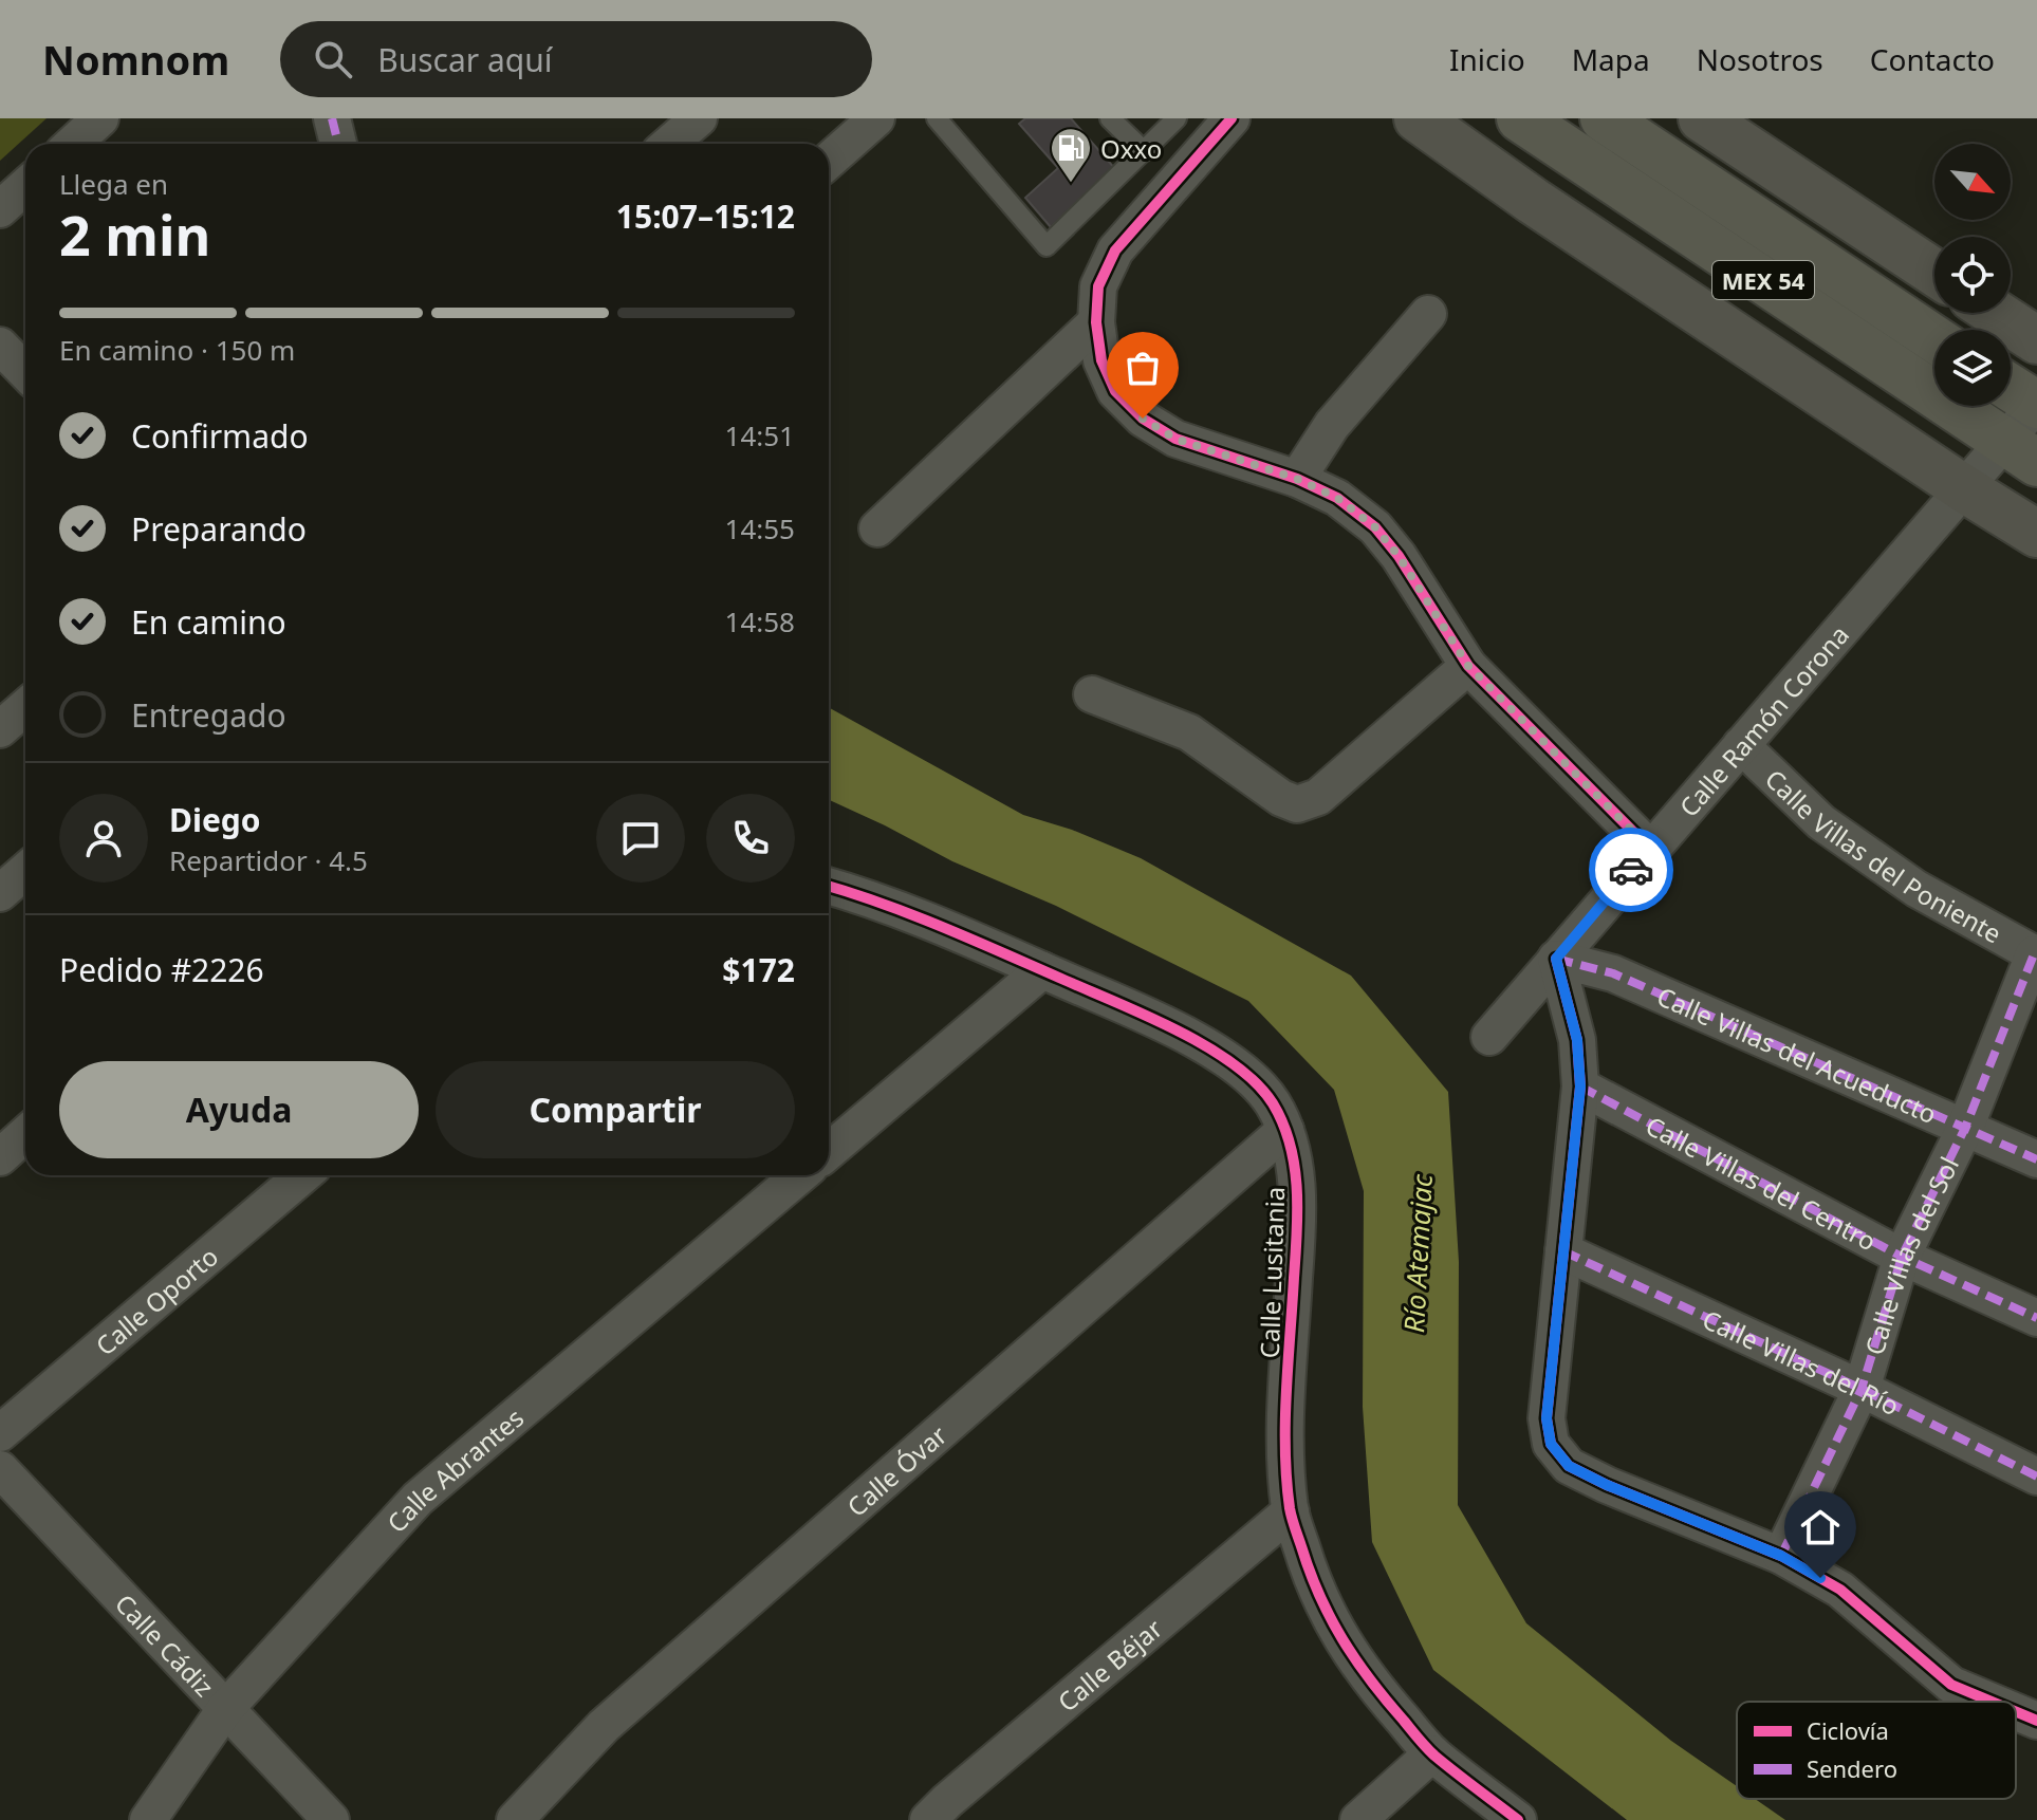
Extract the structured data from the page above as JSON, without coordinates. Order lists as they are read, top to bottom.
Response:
{
  "streets": {
    "main road": ["MEX 54"],
    "street": [
      "Calle Ramón Corona",
      "Calle Villas del Poniente",
      "Calle Villas del Acueducto",
      "Calle Villas del Centro",
      "Calle Villas del Sol",
      "Calle Lusitania",
      "Calle Oporto",
      "Calle Villas del Río",
      "Calle Abrantes",
      "Calle Óvar",
      "Calle Cádiz",
      "Calle Béjar"
    ]
  },
  "crossings": [
    ["MEX 54", "Calle Ramón Corona"],
    ["Calle Ramón Corona", "Calle Villas del Poniente"],
    ["Calle Ramón Corona", "Calle Villas del Acueducto"],
    ["Calle Villas del Poniente", "Calle Villas del Sol"],
    ["Calle Villas del Acueducto", "Calle Villas del Sol"],
    ["Calle Villas del Centro", "Calle Villas del Sol"],
    ["Calle Villas del Sol", "Calle Villas del Río"],
    ["Calle Lusitania", "Calle Óvar"],
    ["Calle Lusitania", "Calle Béjar"],
    ["Calle Abrantes", "Calle Cádiz"]
  ],
  "water": ["Río Atemajac"],
  "places": {
    "fuel station": ["Oxxo"]
  },
  "legend": ["Ciclovía", "Sendero"],
  "north": "bottom right",
  "page": {
    "header": "Nomnom",
    "search": "Buscar aquí",
    "nav": [
      "Inicio",
      "Mapa",
      "Nosotros",
      "Contacto"
    ],
    "heading": ["2 min", "Llega en", "15:07–15:12"],
    "panel": [
      "Diego",
      "Repartidor · 4.5",
      "Pedido #2226",
      "$172"
    ],
    "bar": "En camino · 150 m",
    "list": [
      ["Confirmado", "14:51"],
      ["Preparando", "14:55"],
      ["En camino", "14:58"],
      "Entregado"
    ],
    "buttons": ["Ayuda", "Compartir"]
  }
}
